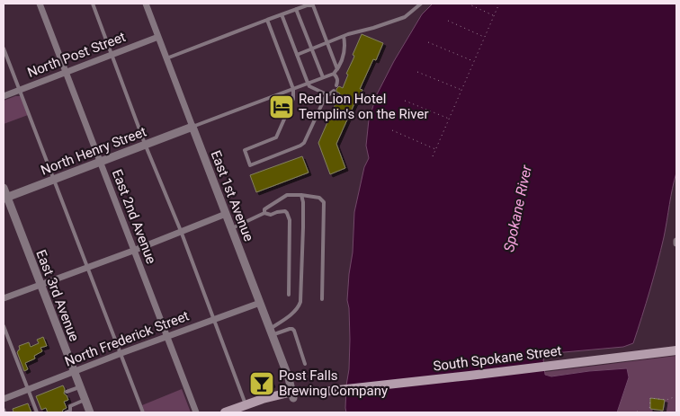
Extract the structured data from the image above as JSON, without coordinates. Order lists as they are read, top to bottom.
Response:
{
  "streets": {
    "main road": ["South Spokane Street"],
    "street": [
      "North Post Street",
      "North Henry Street",
      "East 1st Avenue",
      "East 2nd Avenue",
      "East 3rd Avenue",
      "North Frederick Street"
    ]
  },
  "crossings": [
    ["North Post Street", "East 1st Avenue"],
    ["North Post Street", "East 2nd Avenue"],
    ["North Henry Street", "East 1st Avenue"],
    ["North Henry Street", "East 2nd Avenue"],
    ["North Henry Street", "East 3rd Avenue"],
    ["East 1st Avenue", "North Frederick Street"],
    ["East 1st Avenue", "South Spokane Street"],
    ["East 2nd Avenue", "North Frederick Street"],
    ["East 3rd Avenue", "North Frederick Street"]
  ],
  "water": ["Spokane River"],
  "places": {
    "hotel": ["Red Lion Hotel Templin's on the River"],
    "bar": ["Post Falls Brewing Company"]
  }
}
